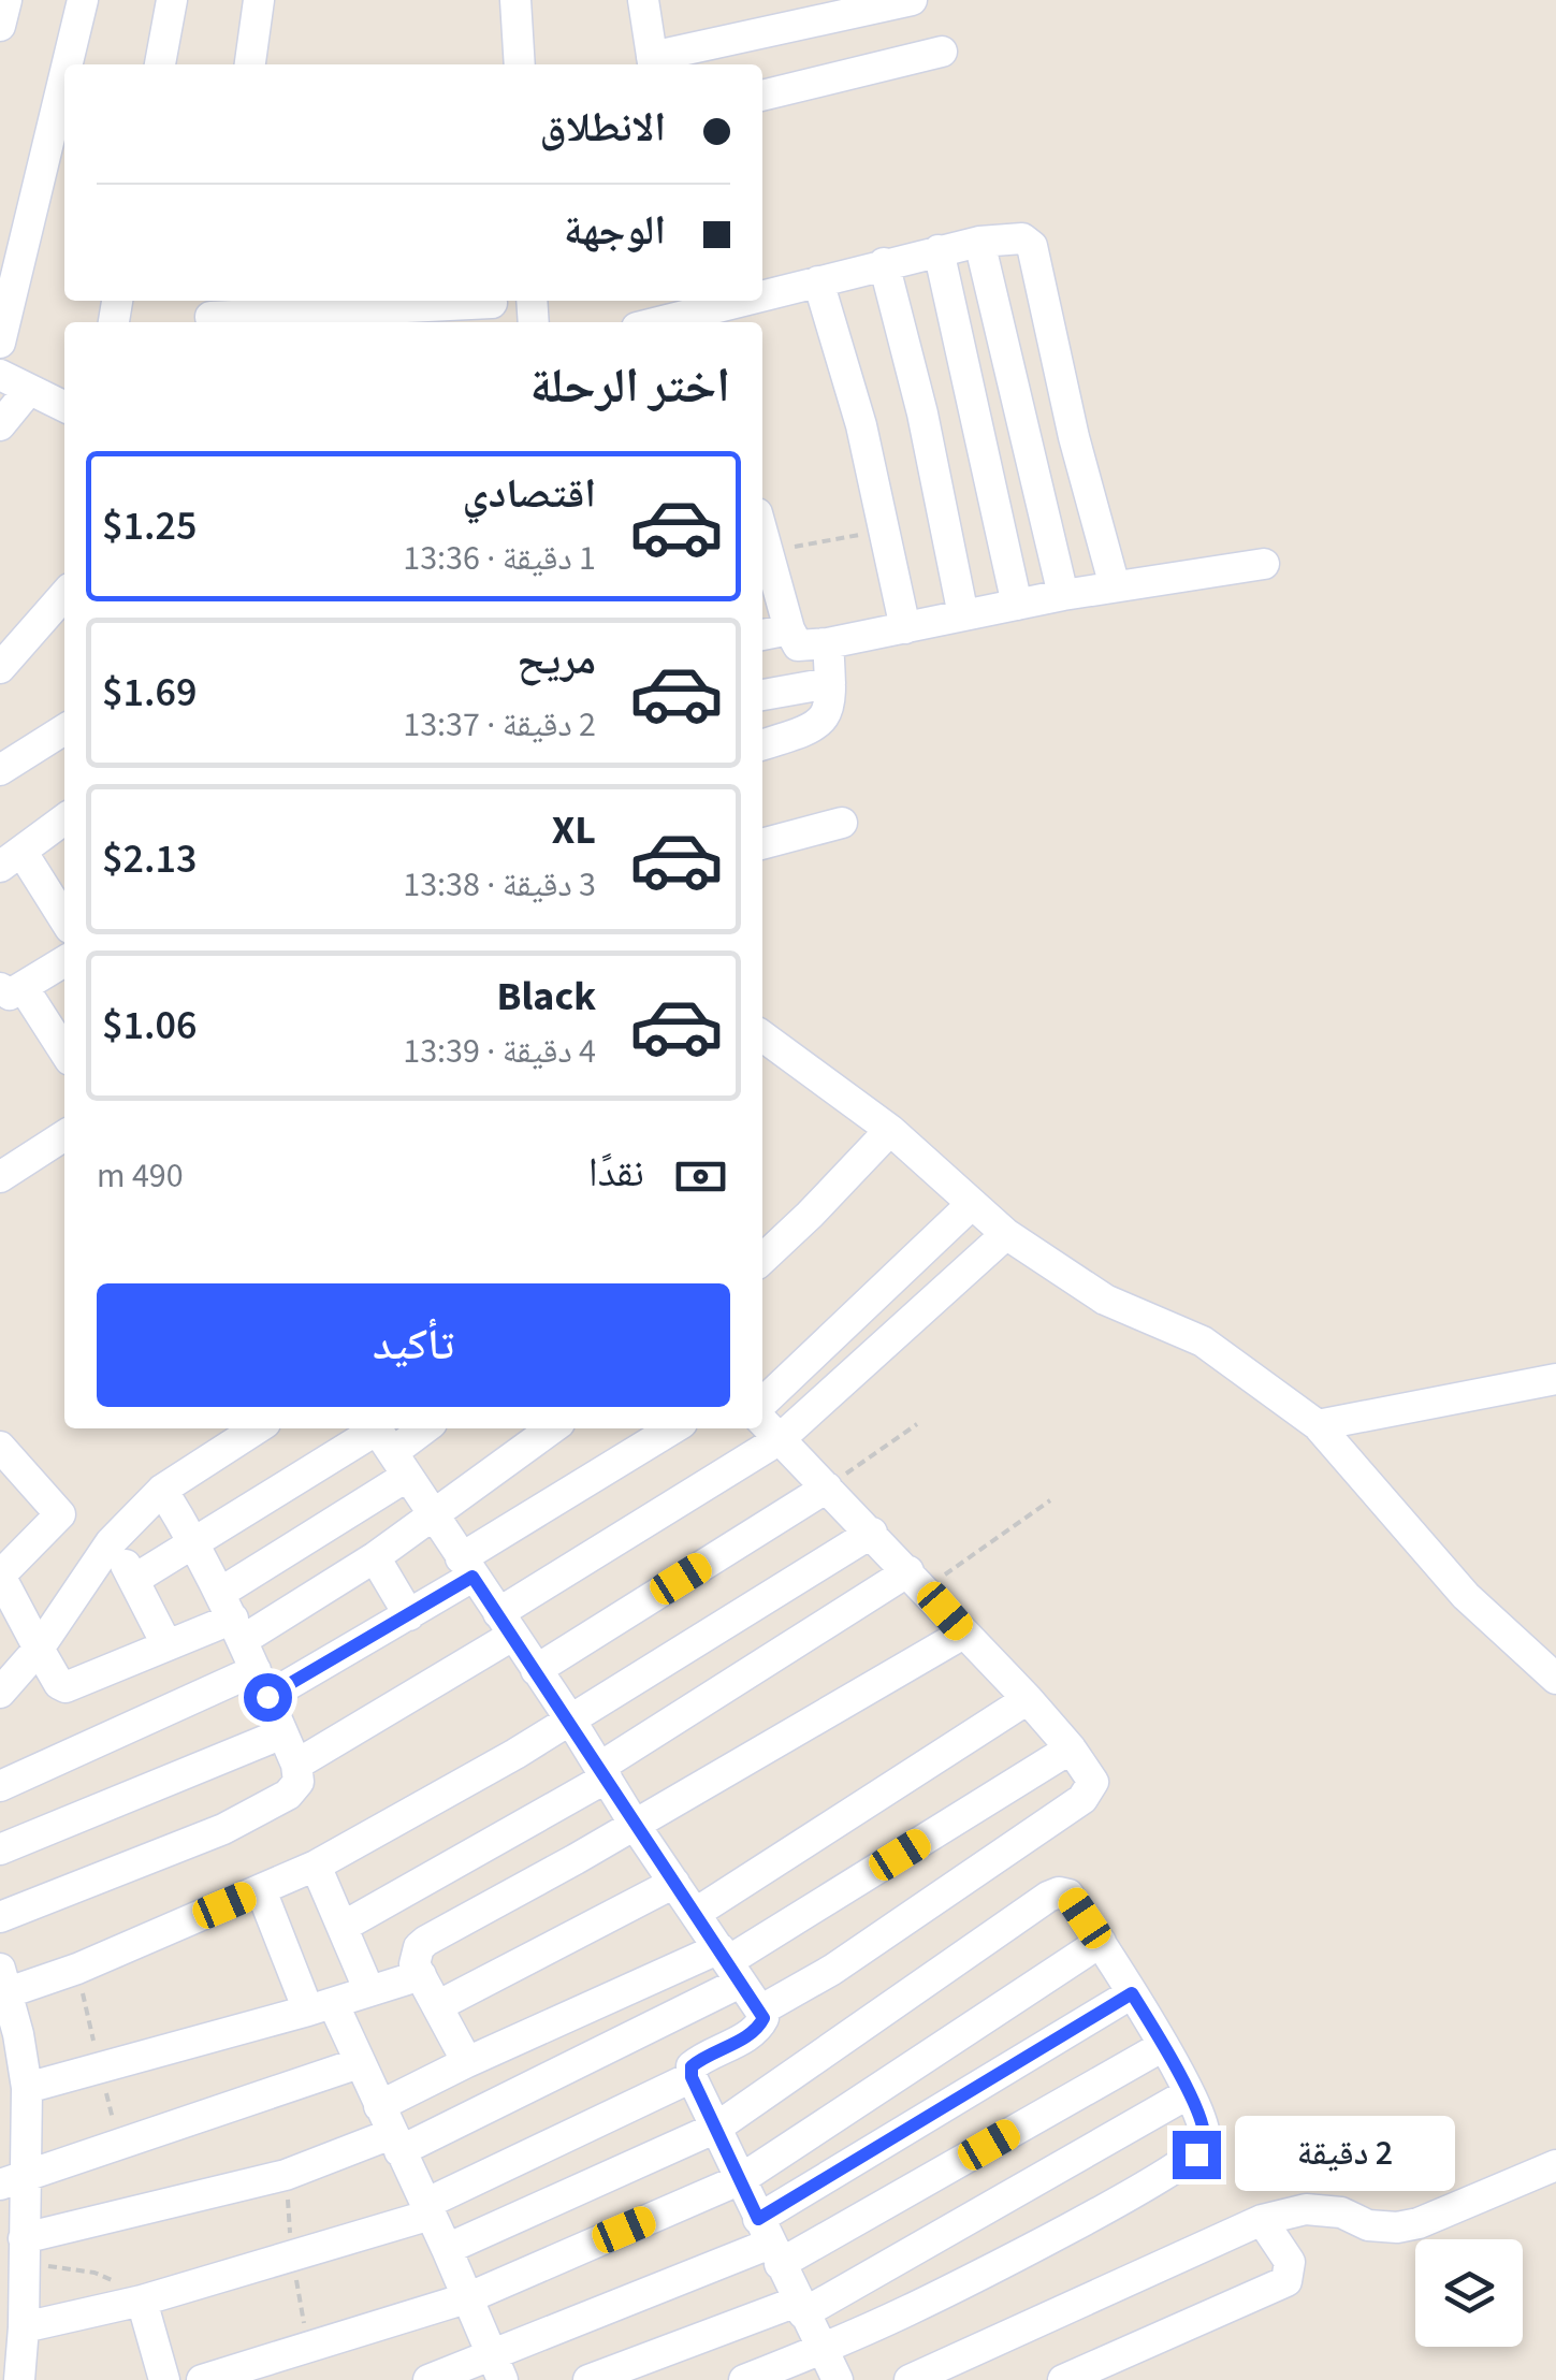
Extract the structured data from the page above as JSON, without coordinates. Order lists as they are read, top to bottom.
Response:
{
  "page": {
    "banner": ["الانطلاق", "الوجهة"],
    "heading": "اختر الرحلة",
    "list": [
      {
        "name": "اقتصادي",
        "note": "1 دقيقة · 13:36",
        "value": "$1.25"
      },
      {
        "name": "مريح",
        "note": "2 دقيقة · 13:37",
        "value": "$1.69"
      },
      {
        "name": "XL",
        "note": "3 دقيقة · 13:38",
        "value": "$2.13"
      },
      {
        "name": "Black",
        "note": "4 دقيقة · 13:39",
        "value": "$1.06"
      }
    ],
    "pay": ["نقدًا", "490 m"],
    "buttons": "تأكيد",
    "bubble": "2 دقيقة"
  }
}
